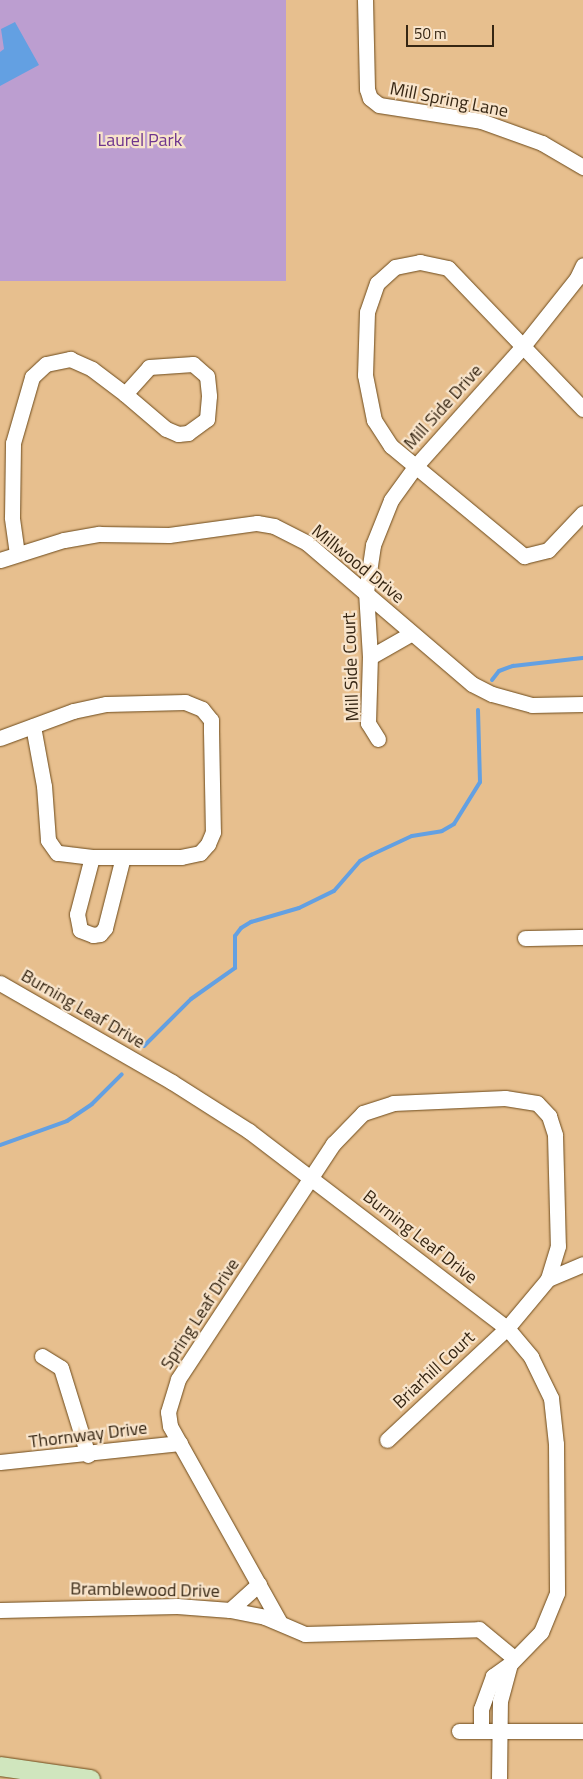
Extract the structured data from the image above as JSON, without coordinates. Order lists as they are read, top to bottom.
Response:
{
  "streets": {
    "street": [
      "Mill Spring Lane",
      "Mill Side Drive",
      "Millwood Drive",
      "Mill Side Court",
      "Burning Leaf Drive",
      "Spring Leaf Drive",
      "Briarhill Court",
      "Thornway Drive",
      "Bramblewood Drive"
    ]
  },
  "crossings": [
    ["Mill Side Drive", "Millwood Drive"],
    ["Mill Side Drive", "Mill Side Court"],
    ["Millwood Drive", "Mill Side Court"],
    ["Burning Leaf Drive", "Spring Leaf Drive"],
    ["Burning Leaf Drive", "Briarhill Court"],
    ["Burning Leaf Drive", "Bramblewood Drive"],
    ["Spring Leaf Drive", "Briarhill Court"],
    ["Spring Leaf Drive", "Thornway Drive"],
    ["Spring Leaf Drive", "Bramblewood Drive"]
  ],
  "parks": ["Laurel Park"],
  "scale_bar": "50 m"
}
